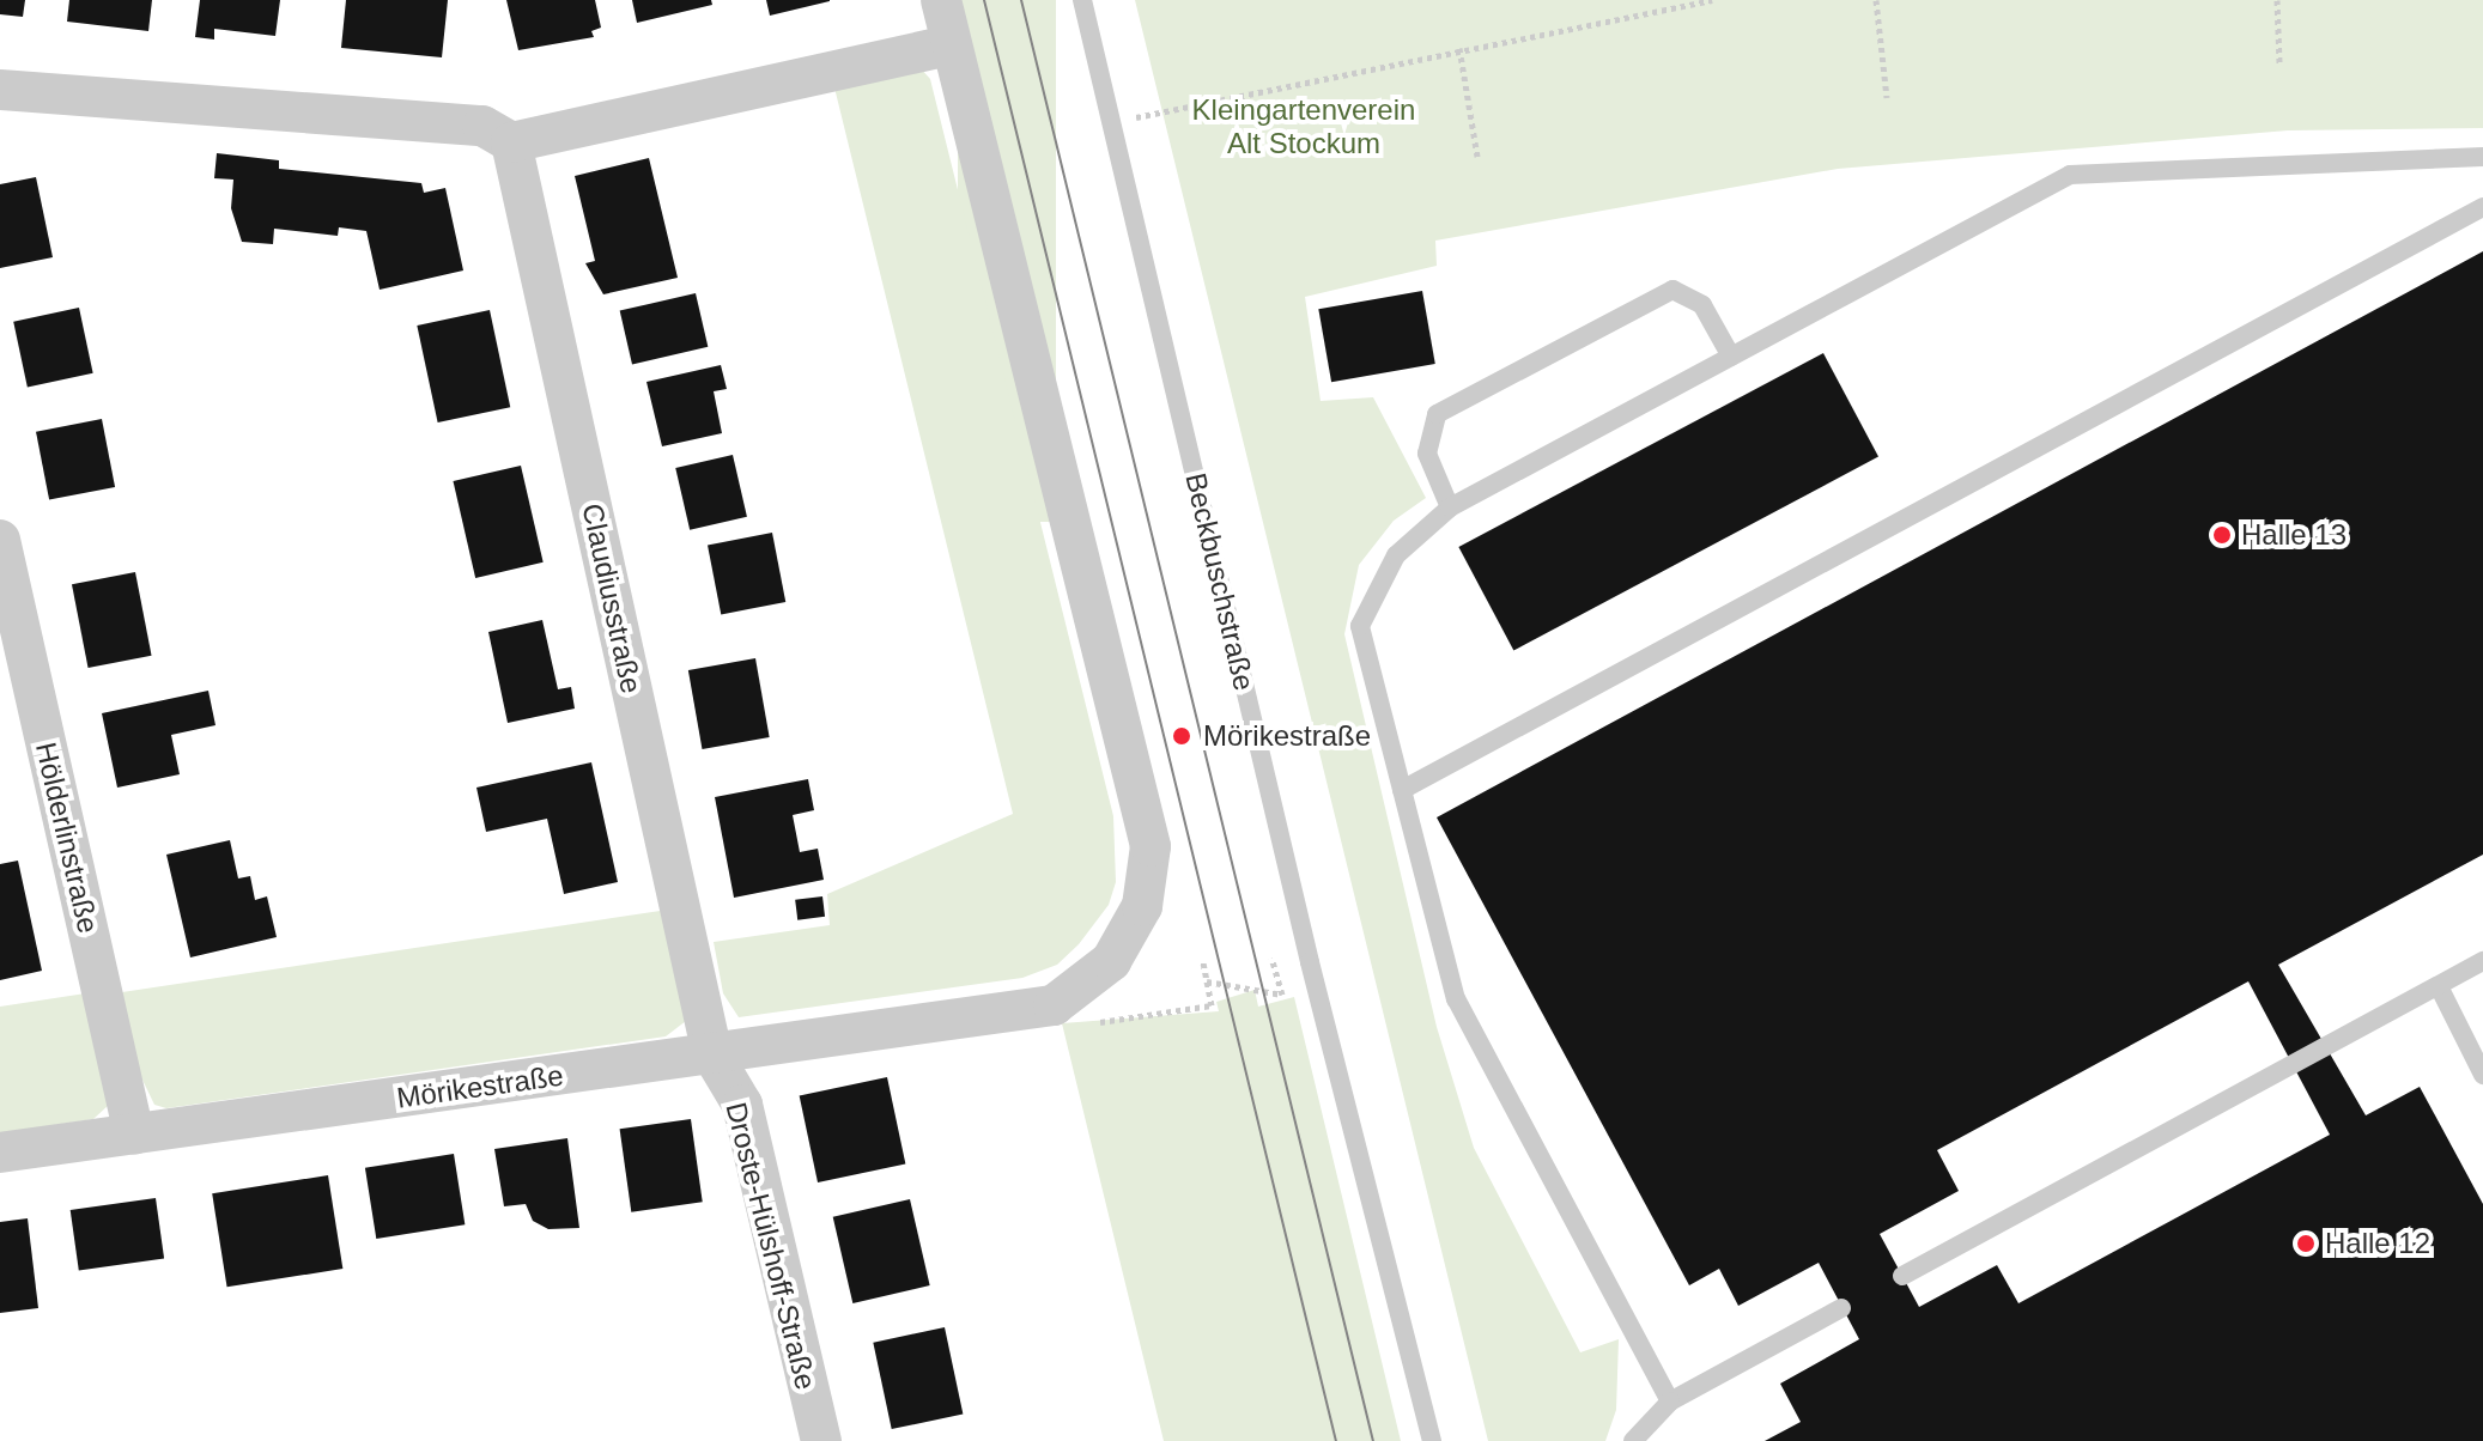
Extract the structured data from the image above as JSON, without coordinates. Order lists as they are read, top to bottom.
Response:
{
  "streets": {
    "street": [
      "Claudiusstraße",
      "Hölderlinstraße",
      "Mörikestraße",
      "Droste-Hülshoff-Straße"
    ],
    "lane": ["Beckbuschstraße"]
  },
  "crossings": [
    ["Claudiusstraße", "Mörikestraße"],
    ["Claudiusstraße", "Droste-Hülshoff-Straße"],
    ["Hölderlinstraße", "Mörikestraße"],
    ["Mörikestraße", "Droste-Hülshoff-Straße"]
  ],
  "parks": ["Kleingartenverein Alt Stockum"],
  "places": ["Halle 13", "Mörikestraße", "Halle 12"]
}
